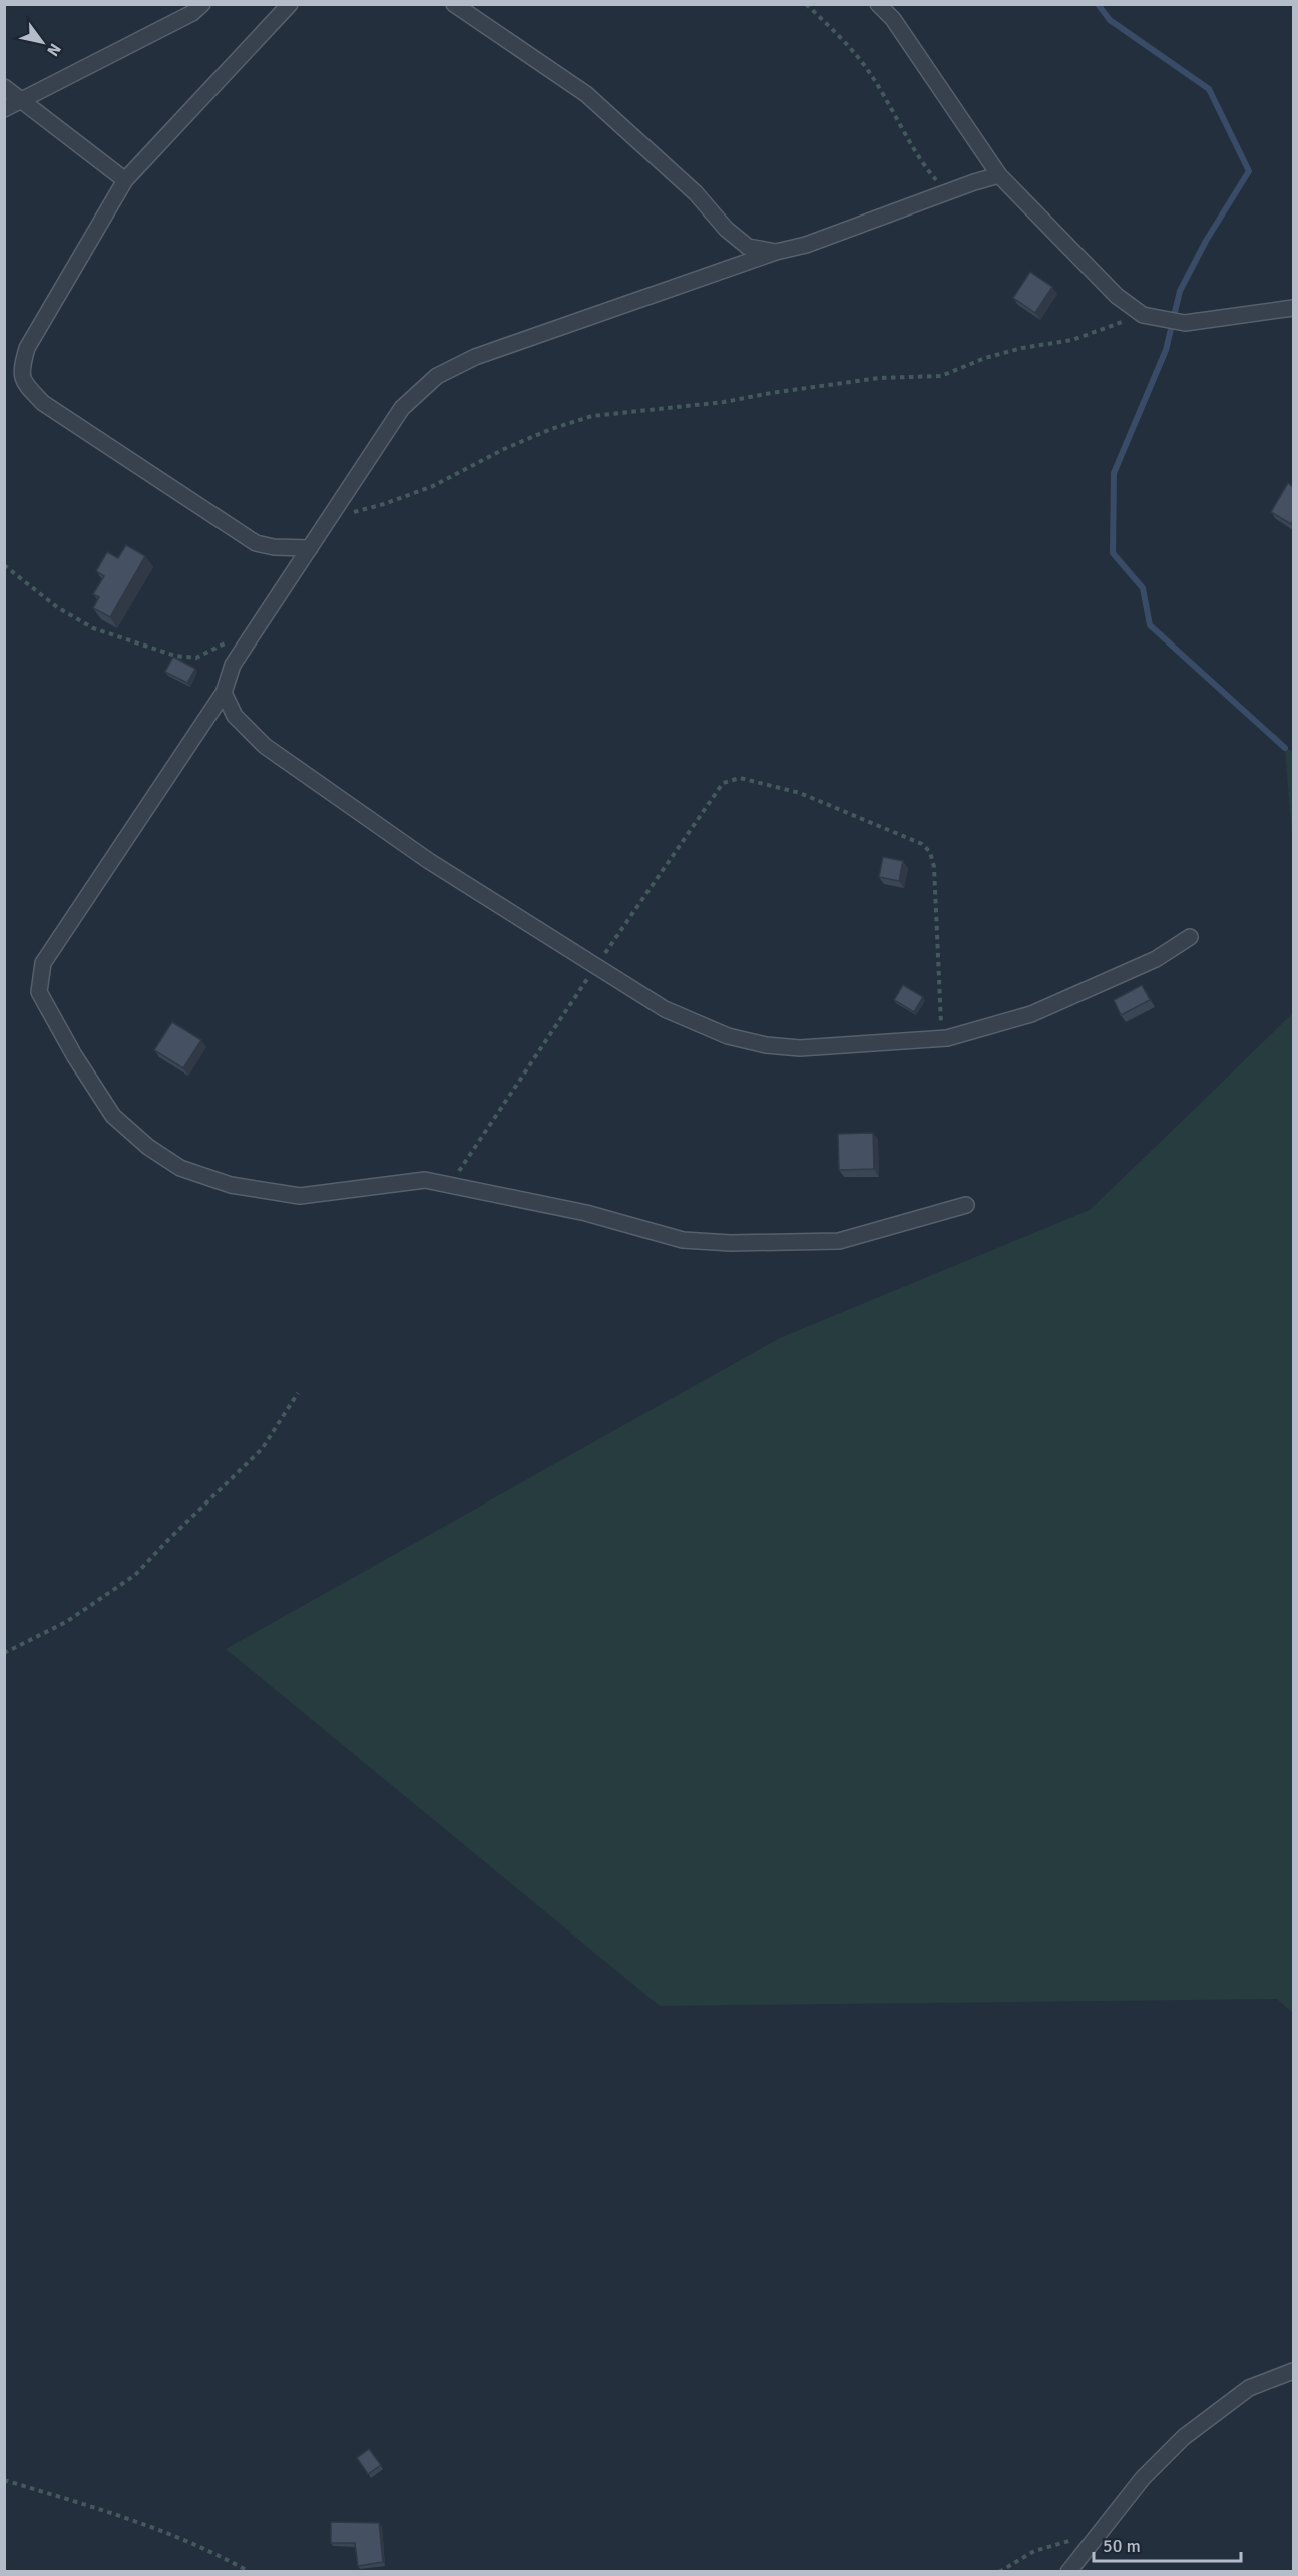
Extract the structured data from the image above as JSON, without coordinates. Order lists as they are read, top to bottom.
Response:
{
  "scale_bar": "50 m",
  "north": "bottom right"
}
